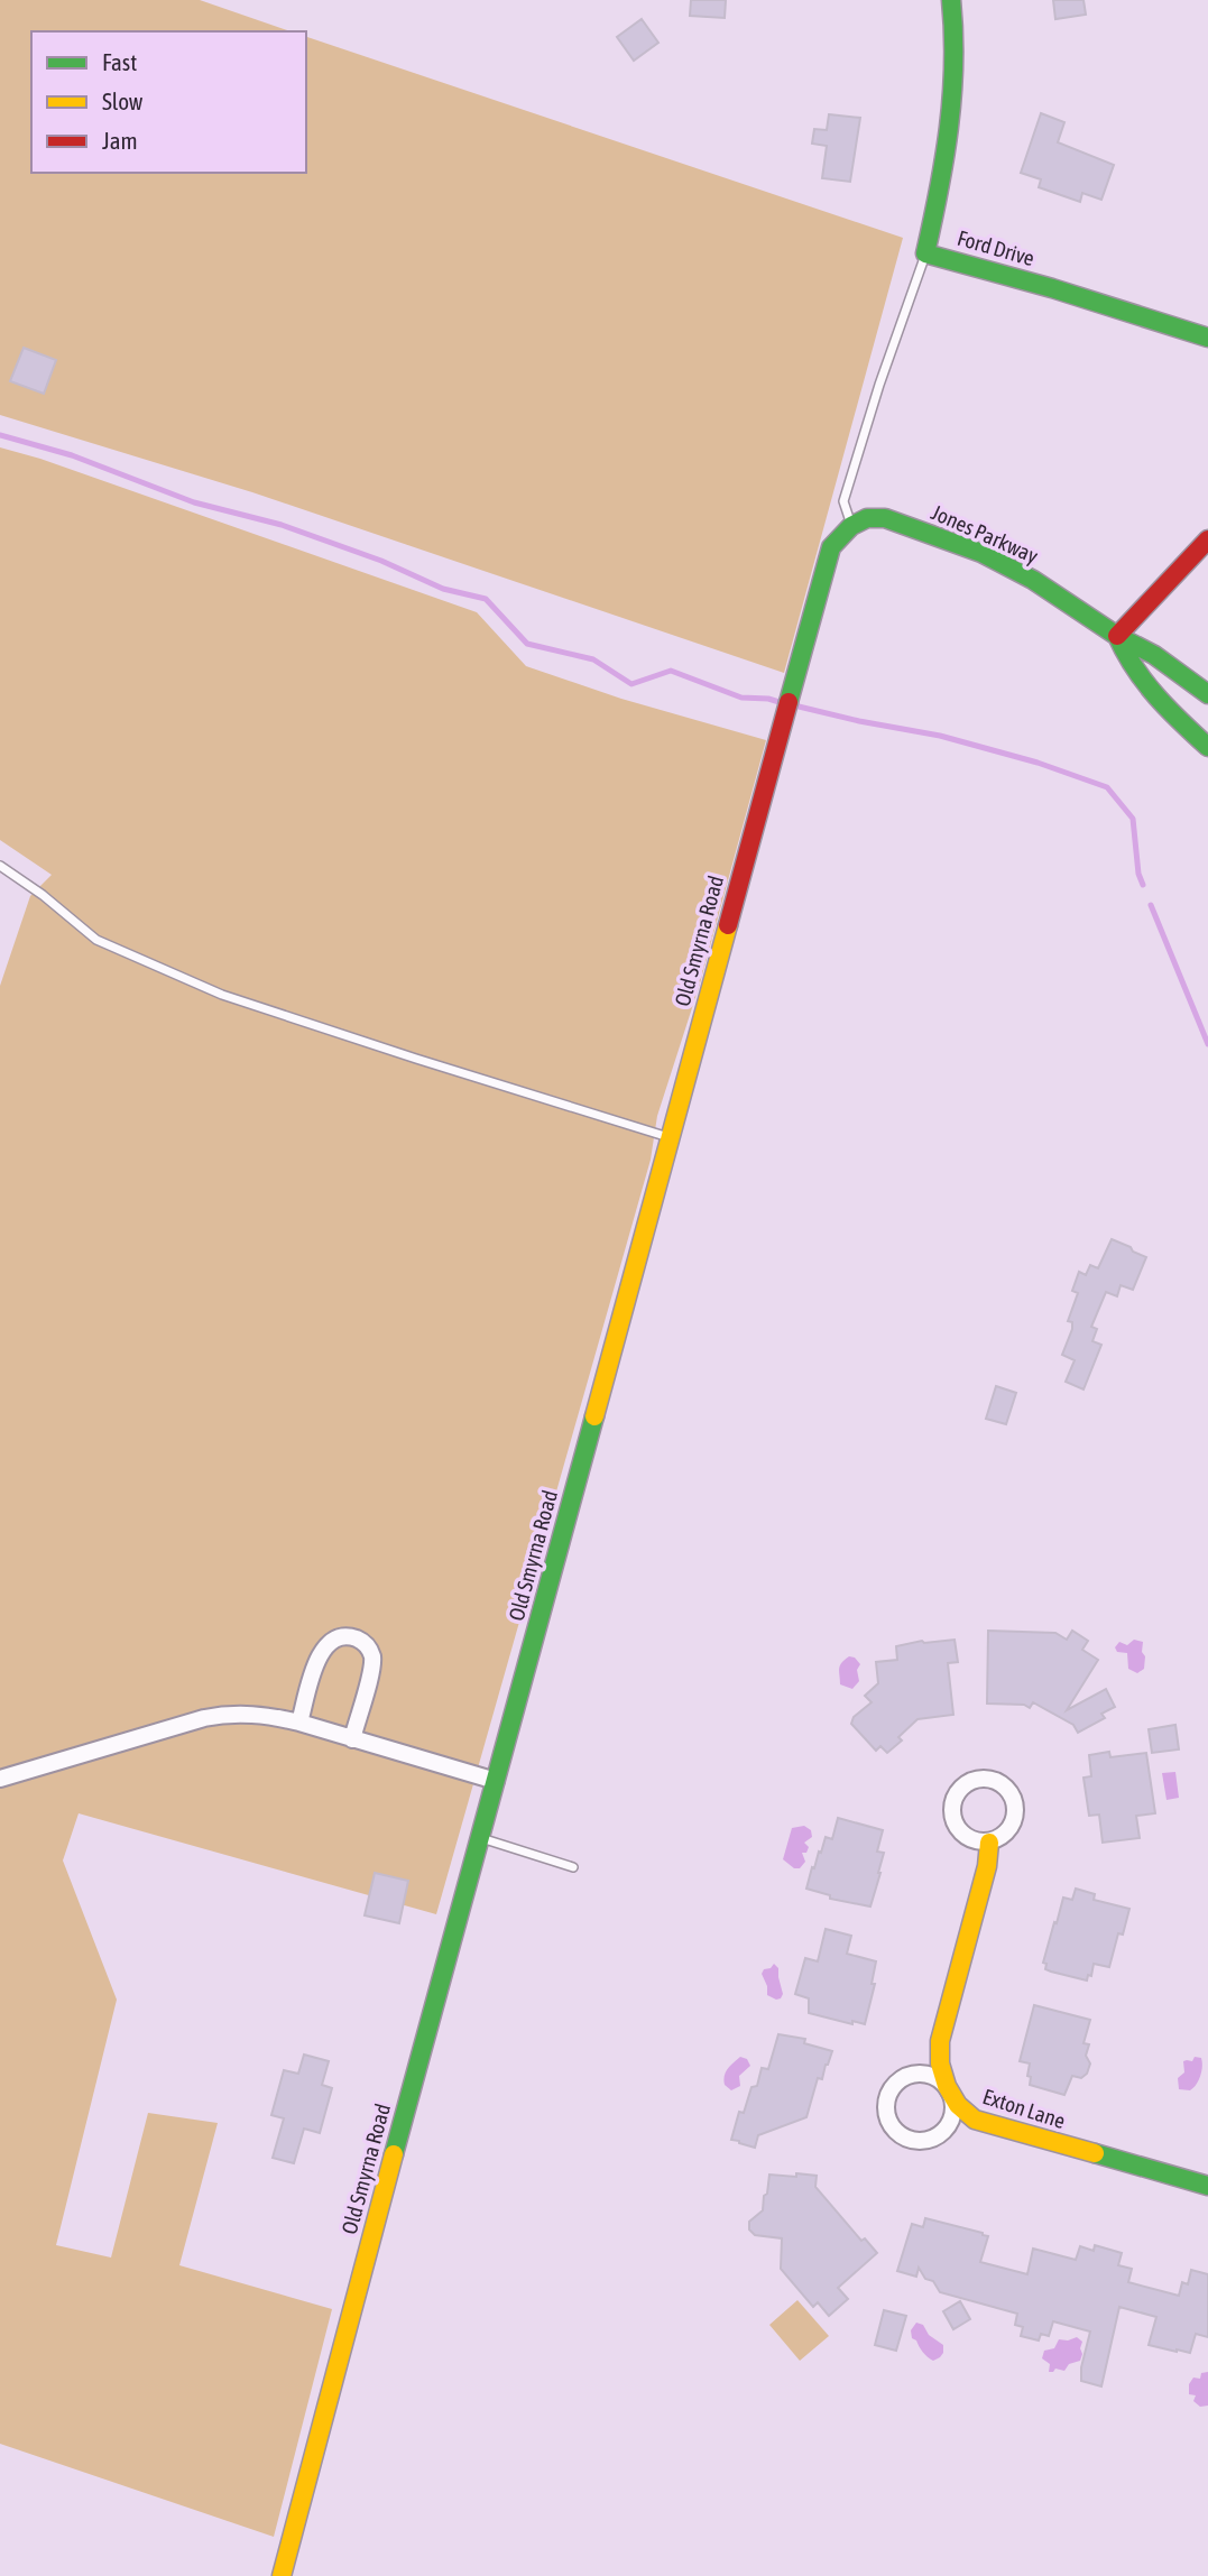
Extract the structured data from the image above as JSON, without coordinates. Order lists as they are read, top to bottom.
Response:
{
  "streets": {
    "street": [
      "Ford Drive",
      "Jones Parkway",
      "Old Smyrna Road",
      "Exton Lane"
    ]
  },
  "crossings": [
    ["Jones Parkway", "Old Smyrna Road"]
  ],
  "legend": ["Fast", "Slow", "Jam"]
}
